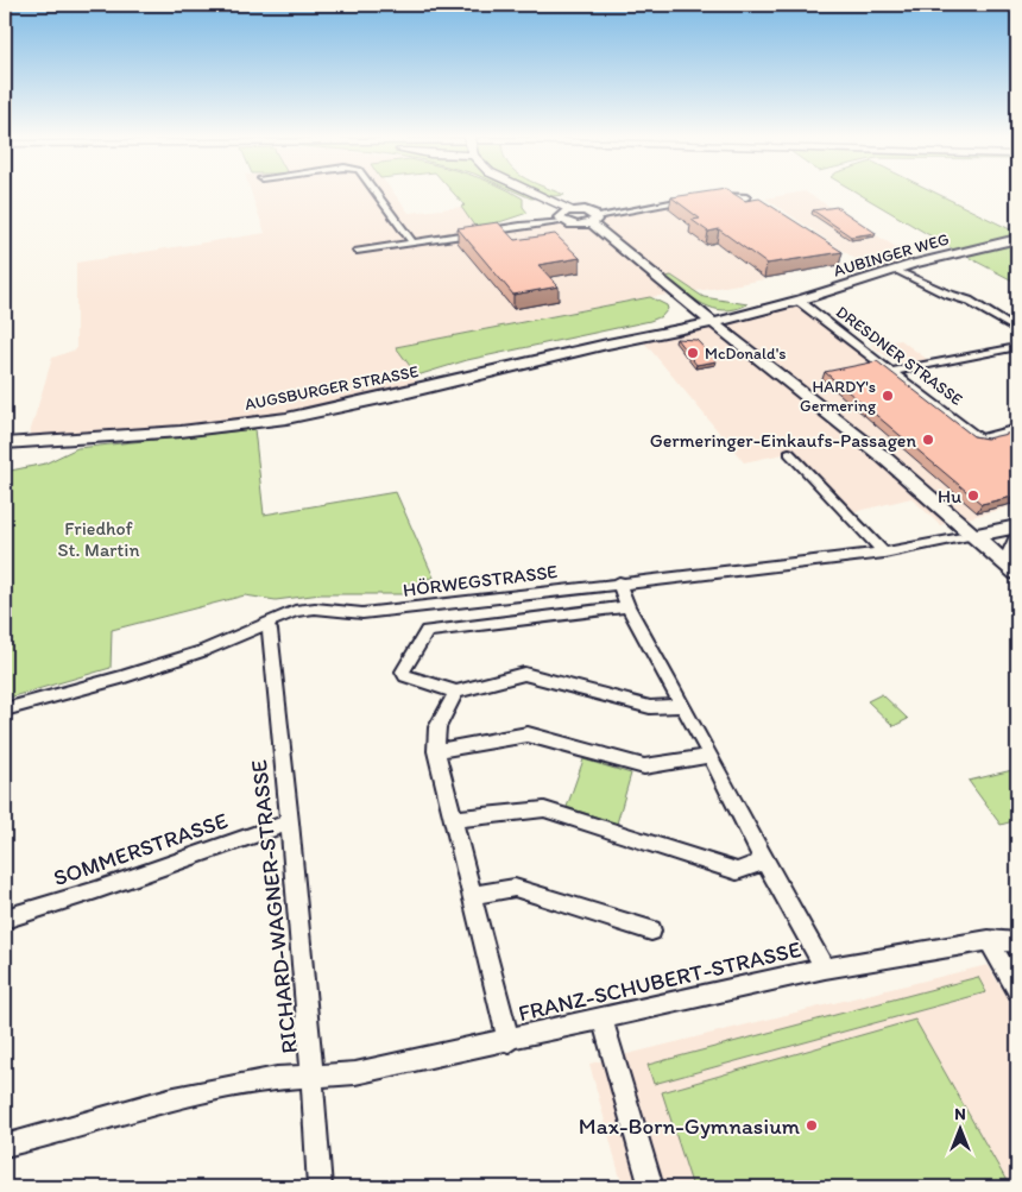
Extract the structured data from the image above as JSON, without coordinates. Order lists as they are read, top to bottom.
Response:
{
  "streets": {
    "street": [
      "AUBINGER WEG",
      "DRESDNER STRASSE",
      "AUGSBURGER STRASSE",
      "HÖRWEGSTRASSE",
      "SOMMERSTRASSE",
      "RICHARD-WAGNER-STRASSE",
      "FRANZ-SCHUBERT-STRASSE"
    ]
  },
  "crossings": [
    ["AUBINGER WEG", "DRESDNER STRASSE"],
    ["AUBINGER WEG", "AUGSBURGER STRASSE"],
    ["HÖRWEGSTRASSE", "RICHARD-WAGNER-STRASSE"],
    ["SOMMERSTRASSE", "RICHARD-WAGNER-STRASSE"],
    ["RICHARD-WAGNER-STRASSE", "FRANZ-SCHUBERT-STRASSE"]
  ],
  "parks": ["Friedhof St. Martin"],
  "places": [
    "McDonald's",
    "HARDY's Germering",
    "Germeringer-Einkaufs-Passagen",
    "Hu",
    "Max-Born-Gymnasium"
  ],
  "north": "top"
}
